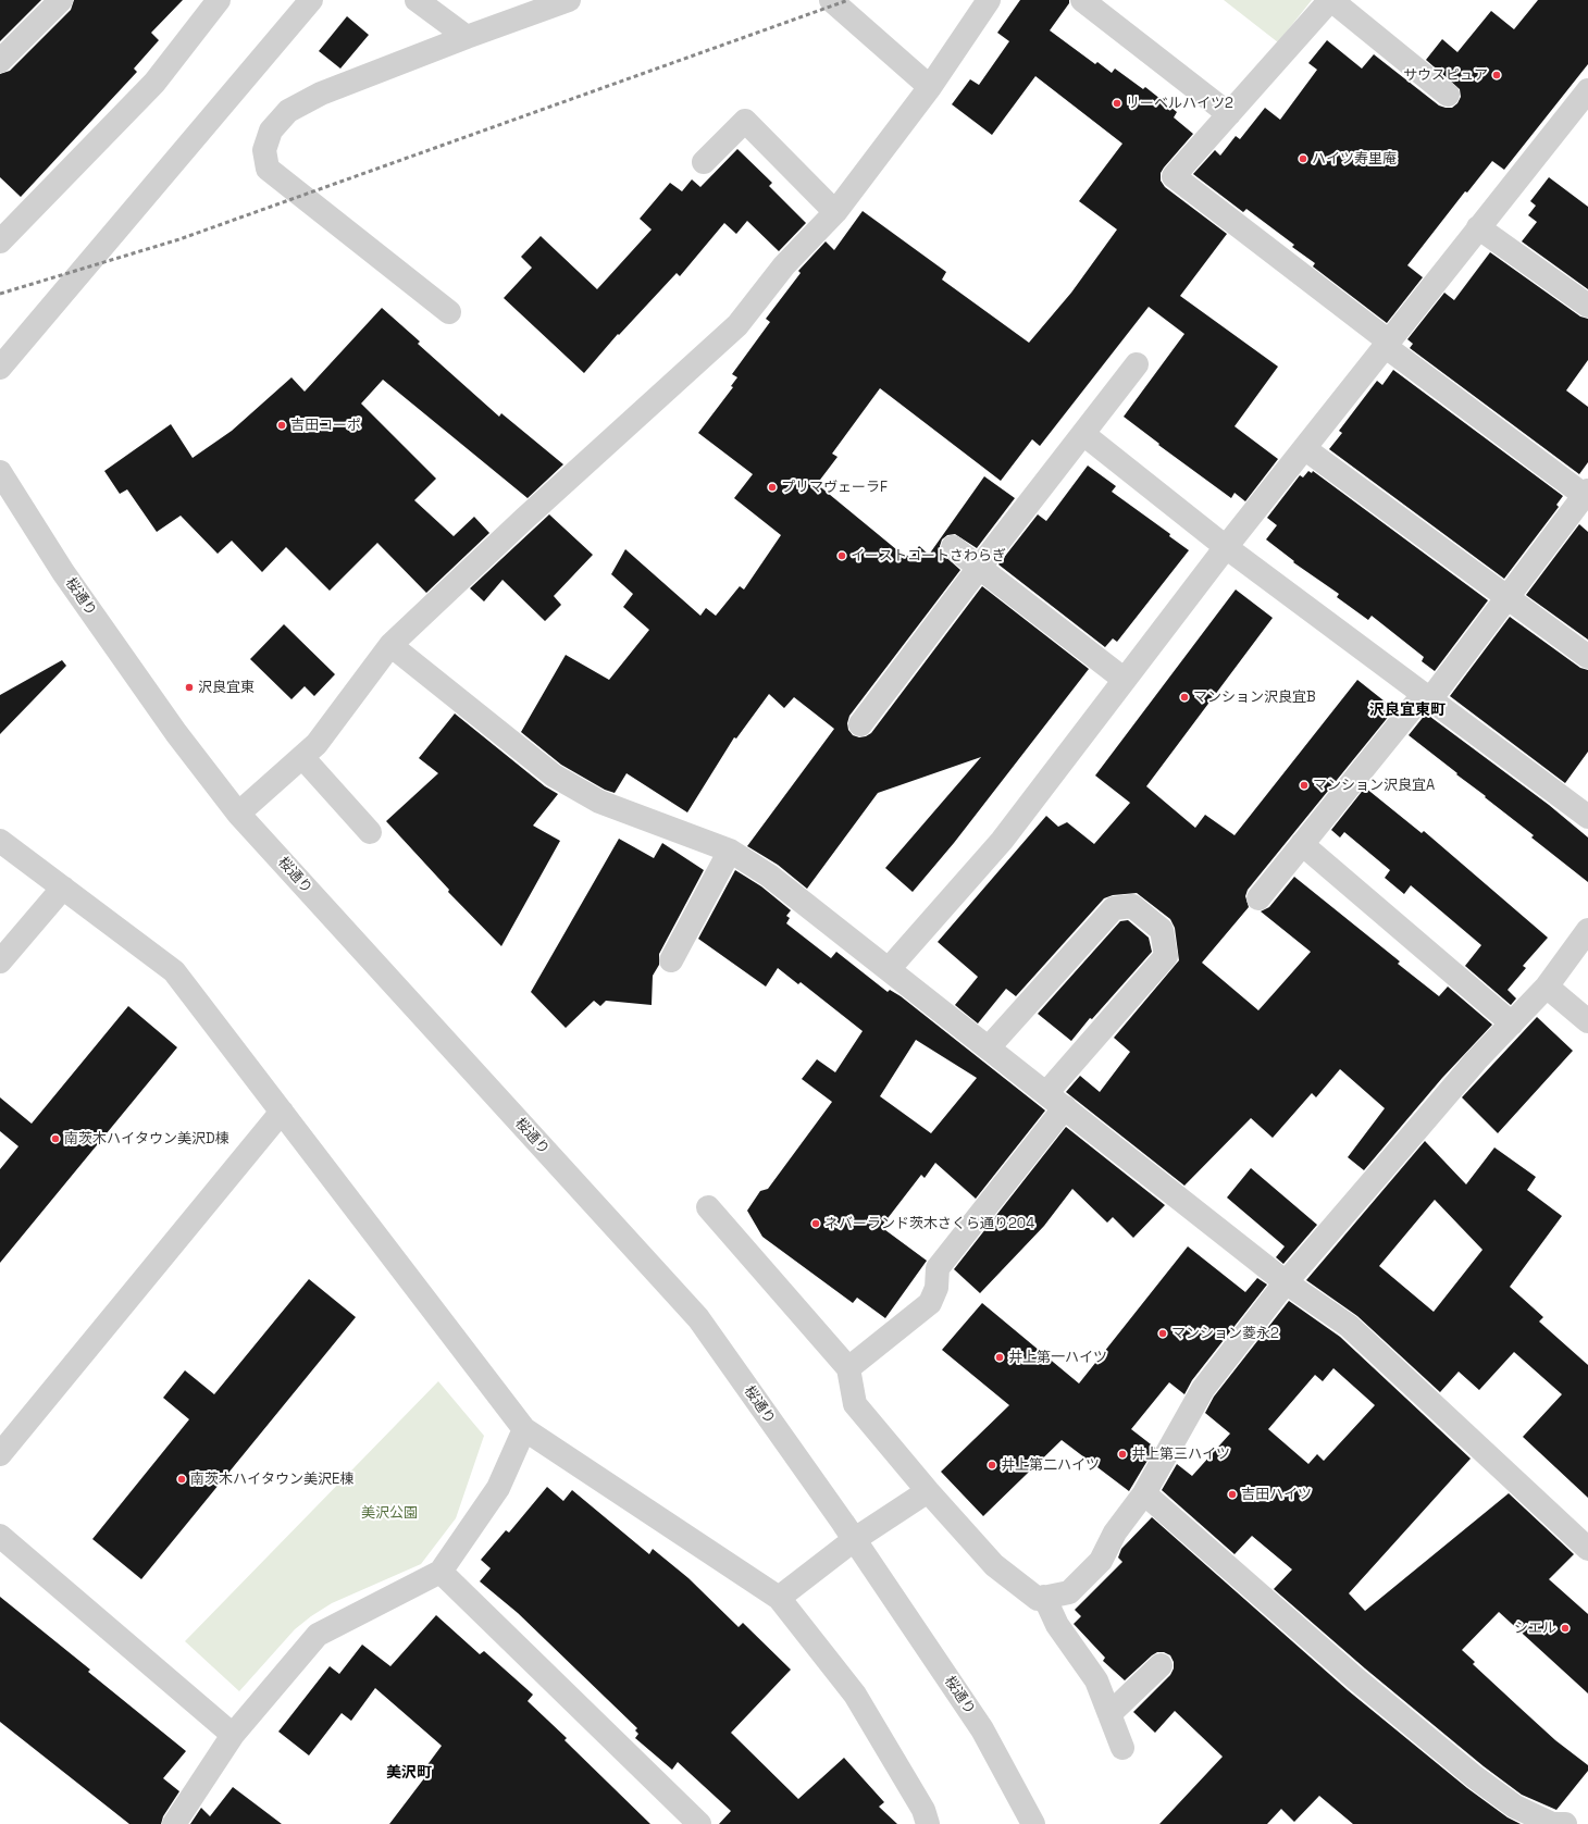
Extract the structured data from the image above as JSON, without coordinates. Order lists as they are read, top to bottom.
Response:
{
  "streets": {
    "street": ["桜通り"]
  },
  "districts": ["沢良宜東町", "美沢町"],
  "parks": ["美沢公園"],
  "places": [
    "サウスピュア",
    "リーベルハイツ2",
    "ハイツ寿里庵",
    "吉田コーポ",
    "プリマヴェーラF",
    "イーストコートさわらぎ",
    "沢良宜東",
    "マンション沢良宜B",
    "マンション沢良宜A",
    "南茨木ハイタウン美沢D棟",
    "ネバーランド茨木さくら通り204",
    "マンション菱永2",
    "井上第一ハイツ",
    "井上第三ハイツ",
    "井上第二ハイツ",
    "南茨木ハイタウン美沢E棟",
    "吉田ハイツ",
    "シエル"
  ]
}
